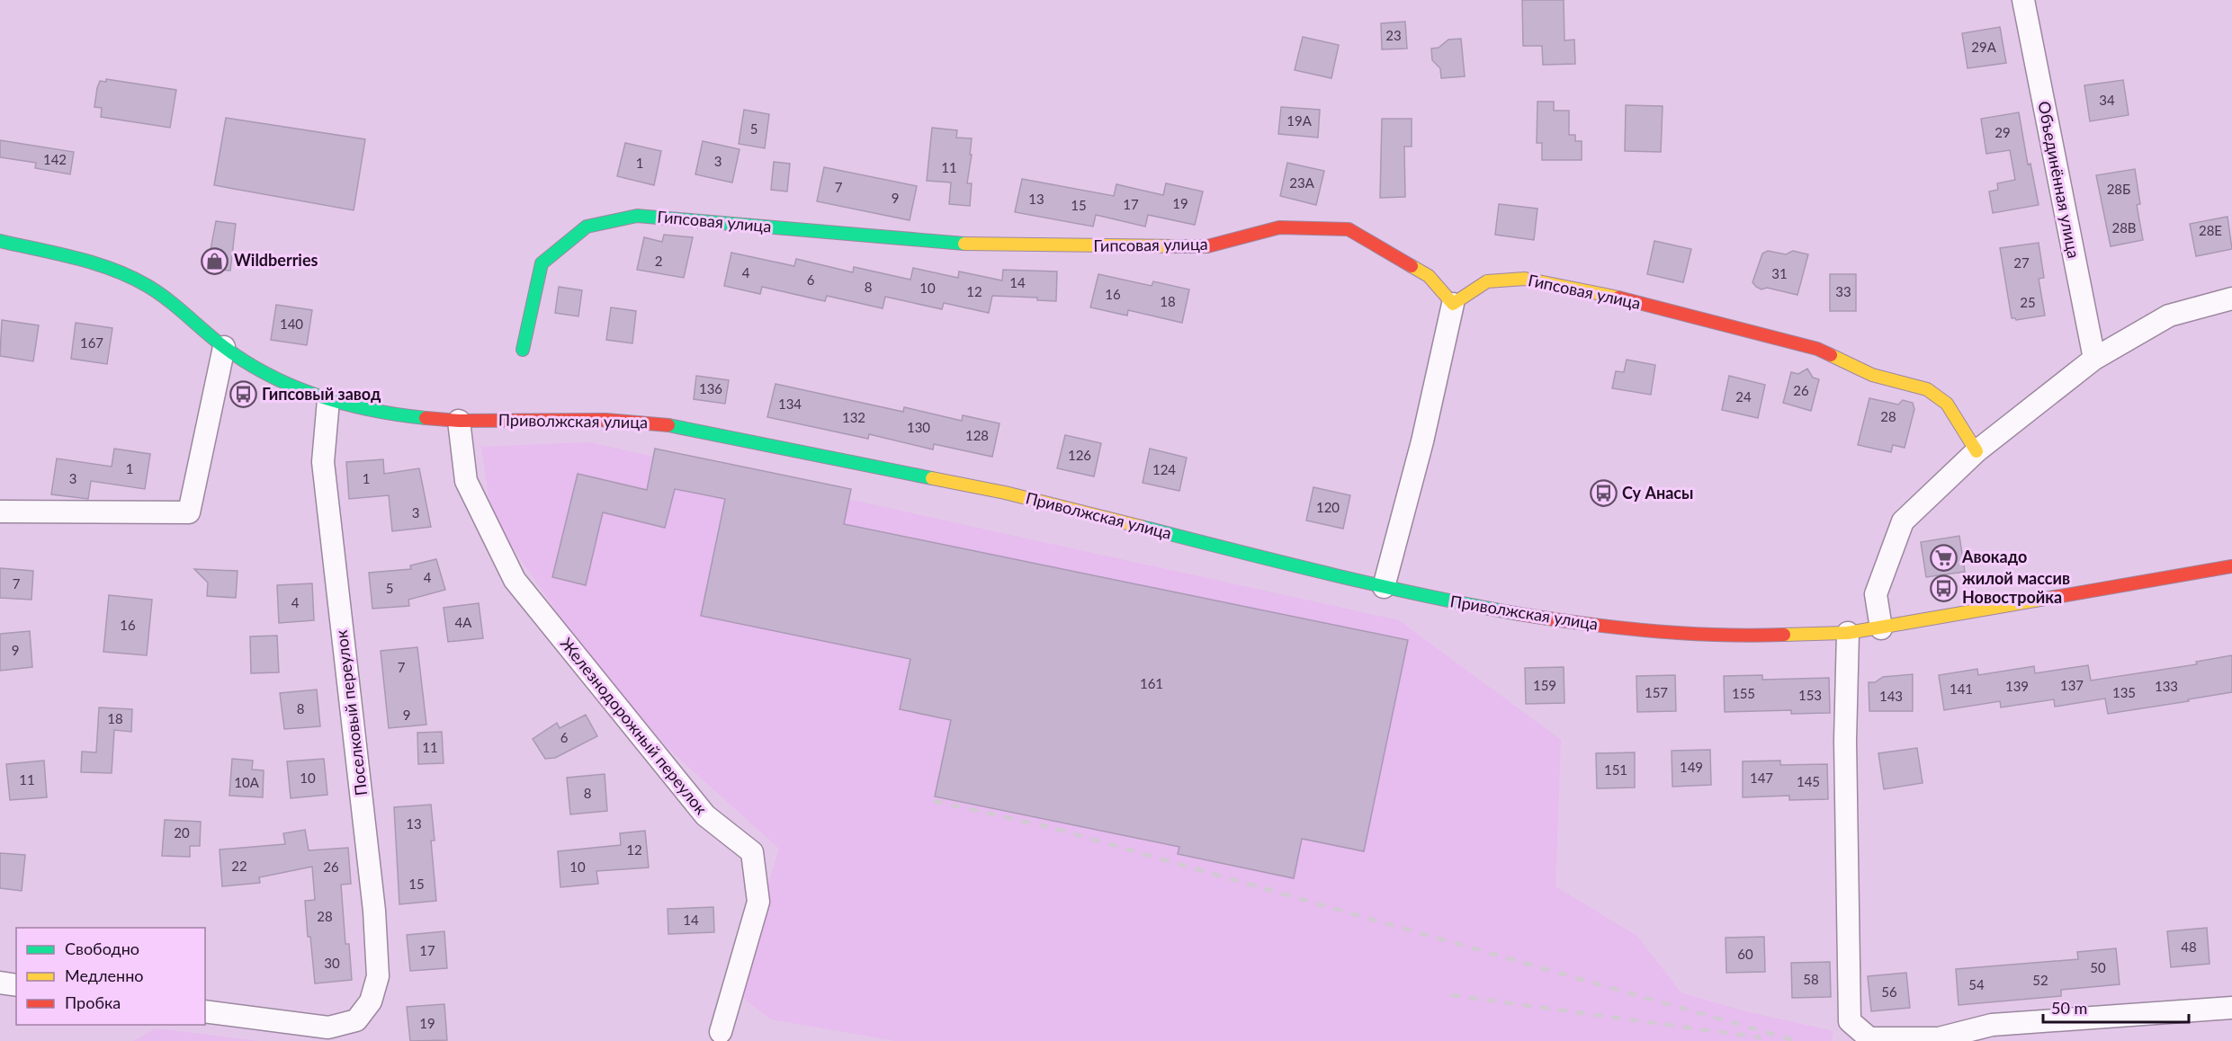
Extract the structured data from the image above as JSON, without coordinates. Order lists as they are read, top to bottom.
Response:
{
  "streets": {
    "main road": ["Гипсовая улица", "Приволжская улица"],
    "street": ["Объединённая улица", "Поселковый переулок", "Железнодорожный переулок"]
  },
  "crossings": [
    ["Приволжская улица", "Поселковый переулок"],
    ["Приволжская улица", "Железнодорожный переулок"]
  ],
  "places": {
    "shop": ["Wildberries"],
    "bus stop": ["Гипсовый завод", "Су Анасы", "жилой массив Новостройка"],
    "supermarket": ["Авокадо"]
  },
  "house_numbers": [
    "23",
    "29А",
    "34",
    "19А",
    "5",
    "29",
    "142",
    "3",
    "1",
    "11",
    "23А",
    "7",
    "28Б",
    "9",
    "13",
    "19",
    "17",
    "15",
    "28В",
    "28Е",
    "2",
    "27",
    "4",
    "31",
    "6",
    "14",
    "8",
    "10",
    "12",
    "33",
    "16",
    "18",
    "25",
    "140",
    "167",
    "136",
    "26",
    "24",
    "134",
    "28",
    "132",
    "130",
    "128",
    "126",
    "1",
    "124",
    "3",
    "1",
    "120",
    "3",
    "4",
    "7",
    "5",
    "4",
    "4А",
    "16",
    "9",
    "7",
    "161",
    "159",
    "137",
    "139",
    "133",
    "141",
    "157",
    "135",
    "155",
    "153",
    "143",
    "8",
    "9",
    "18",
    "6",
    "11",
    "149",
    "151",
    "10",
    "147",
    "11",
    "145",
    "10А",
    "8",
    "13",
    "20",
    "12",
    "22",
    "26",
    "10",
    "15",
    "28",
    "14",
    "48",
    "17",
    "60",
    "30",
    "50",
    "58",
    "52",
    "54",
    "56",
    "19"
  ],
  "legend": ["Свободно", "Медленно", "Пробка"],
  "scale_bar": "50 m"
}
